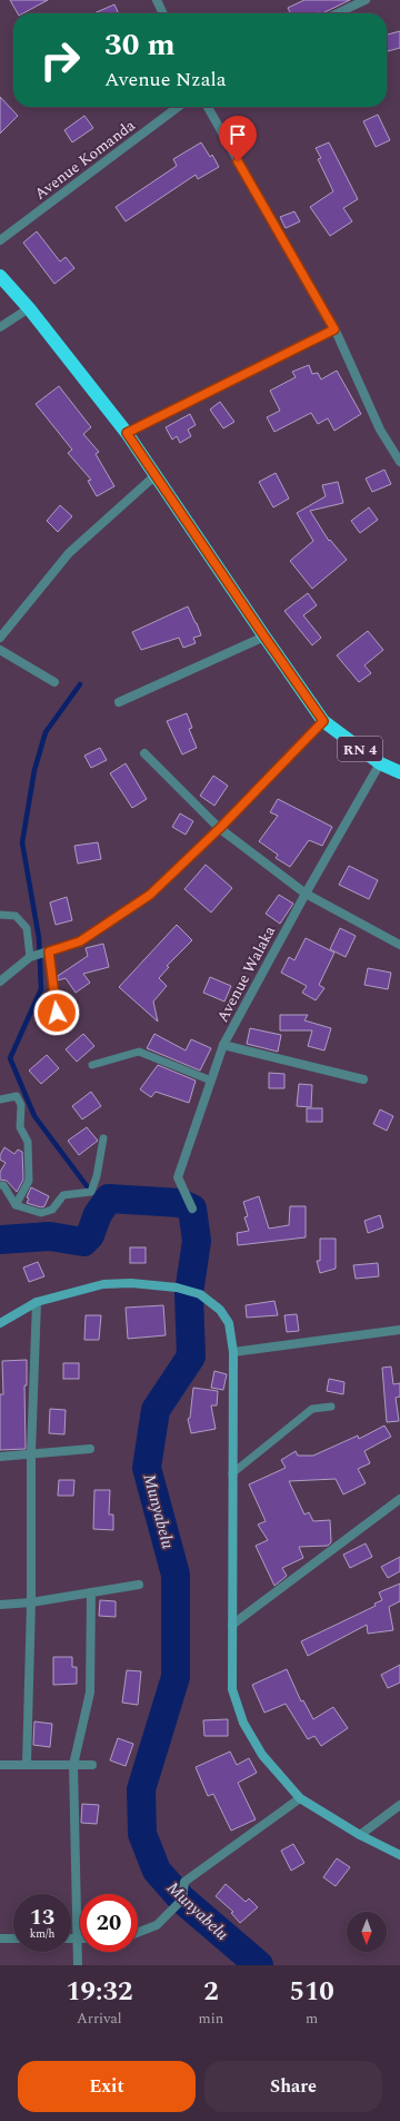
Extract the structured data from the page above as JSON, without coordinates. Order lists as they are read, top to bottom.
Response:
{
  "streets": {
    "highway": ["RN 4"],
    "street": ["Avenue Komanda", "Avenue Walaka"]
  },
  "crossings": [
    ["RN 4", "Avenue Walaka"]
  ],
  "water": ["Munyabelu"],
  "north": "bottom",
  "page": {
    "turn": ["30 m", "Avenue Nzala"],
    "speed": "13 km/h",
    "limit": "20",
    "eta": [
      "19:32",
      "Arrival",
      "2",
      "min",
      "510",
      "m"
    ],
    "buttons": ["Exit", "Share"]
  }
}
